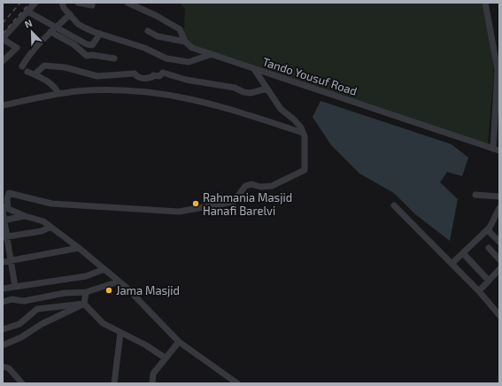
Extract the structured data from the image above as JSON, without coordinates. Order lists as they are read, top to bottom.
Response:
{
  "streets": {
    "street": ["Tando Yousuf Road"]
  },
  "places": ["Rahmania Masjid Hanafi Barelvi", "Jama Masjid"],
  "north": "top left"
}
